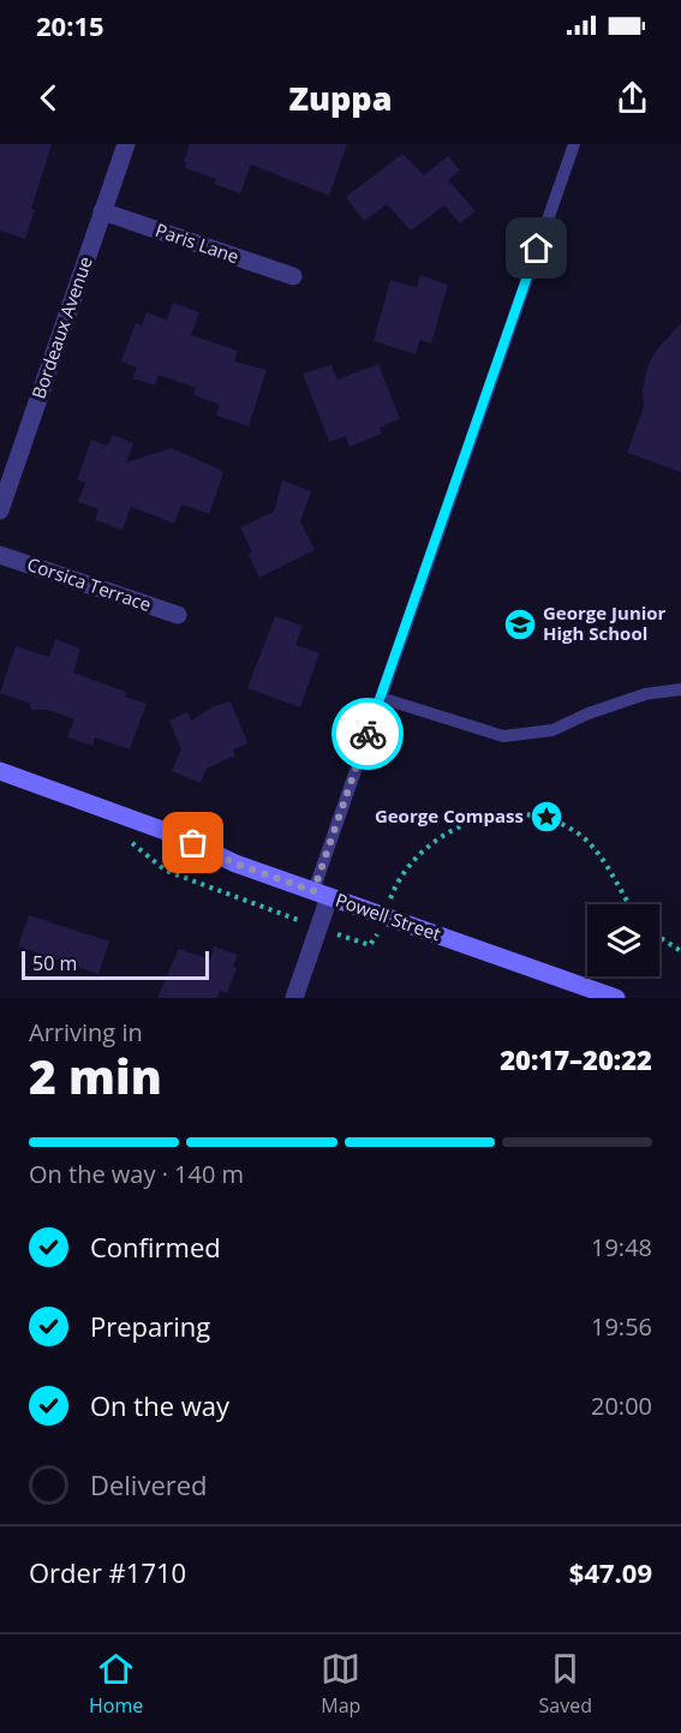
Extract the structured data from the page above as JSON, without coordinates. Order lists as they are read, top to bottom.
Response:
{
  "streets": {
    "street": [
      "Paris Lane",
      "Bordeaux Avenue",
      "Corsica Terrace",
      "Powell Street"
    ]
  },
  "crossings": [
    ["Paris Lane", "Bordeaux Avenue"]
  ],
  "places": {
    "school or university": ["George Junior High School"],
    "place": ["George Compass"]
  },
  "scale_bar": "50 m",
  "page": {
    "status": "20:15",
    "header": "Zuppa",
    "scale": "50 m",
    "heading": ["2 min", "Arriving in", "20:17–20:22"],
    "panel": ["Order #1710", "$47.09"],
    "bar": "On the way · 140 m",
    "list": [
      ["Confirmed", "19:48"],
      ["Preparing", "19:56"],
      ["On the way", "20:00"],
      "Delivered"
    ],
    "tabs": ["Home", "Map", "Saved"]
  }
}
